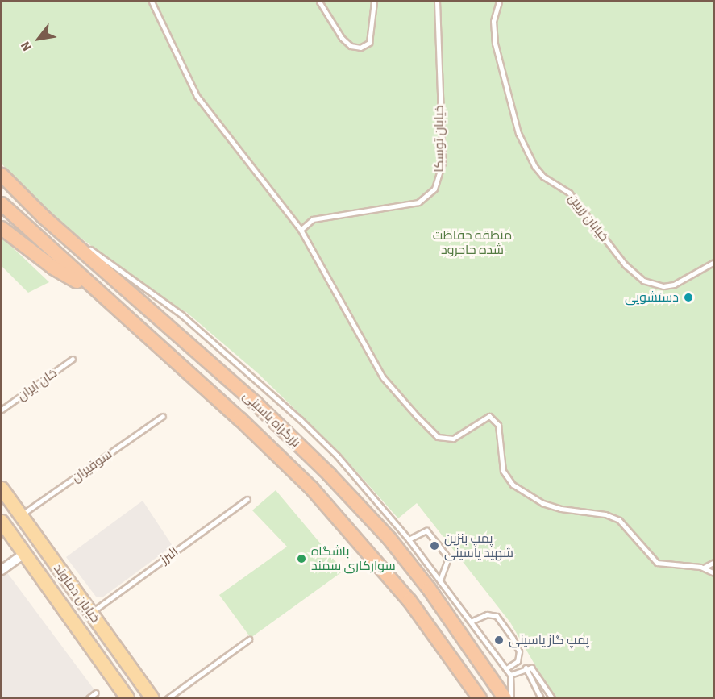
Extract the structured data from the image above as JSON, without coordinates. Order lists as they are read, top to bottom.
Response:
{
  "streets": {
    "highway": ["بزرگراه یاسینی"],
    "main road": ["خیابان دماوند"],
    "lane": [
      "خیابان توسکا",
      "خیابان زربین",
      "خان ایران",
      "سوفیران",
      "البرز"
    ]
  },
  "crossings": [
    ["سوفیران", "خیابان دماوند"],
    ["البرز", "خیابان دماوند"]
  ],
  "parks": ["منطقه حفاظت شده جاجرود"],
  "places": [
    "دستشویی",
    "پمپ بنزین شهید یاسینی",
    "باشگاه سوارکاری سمند",
    "پمپ گاز یاسینی"
  ],
  "north": "bottom left"
}
